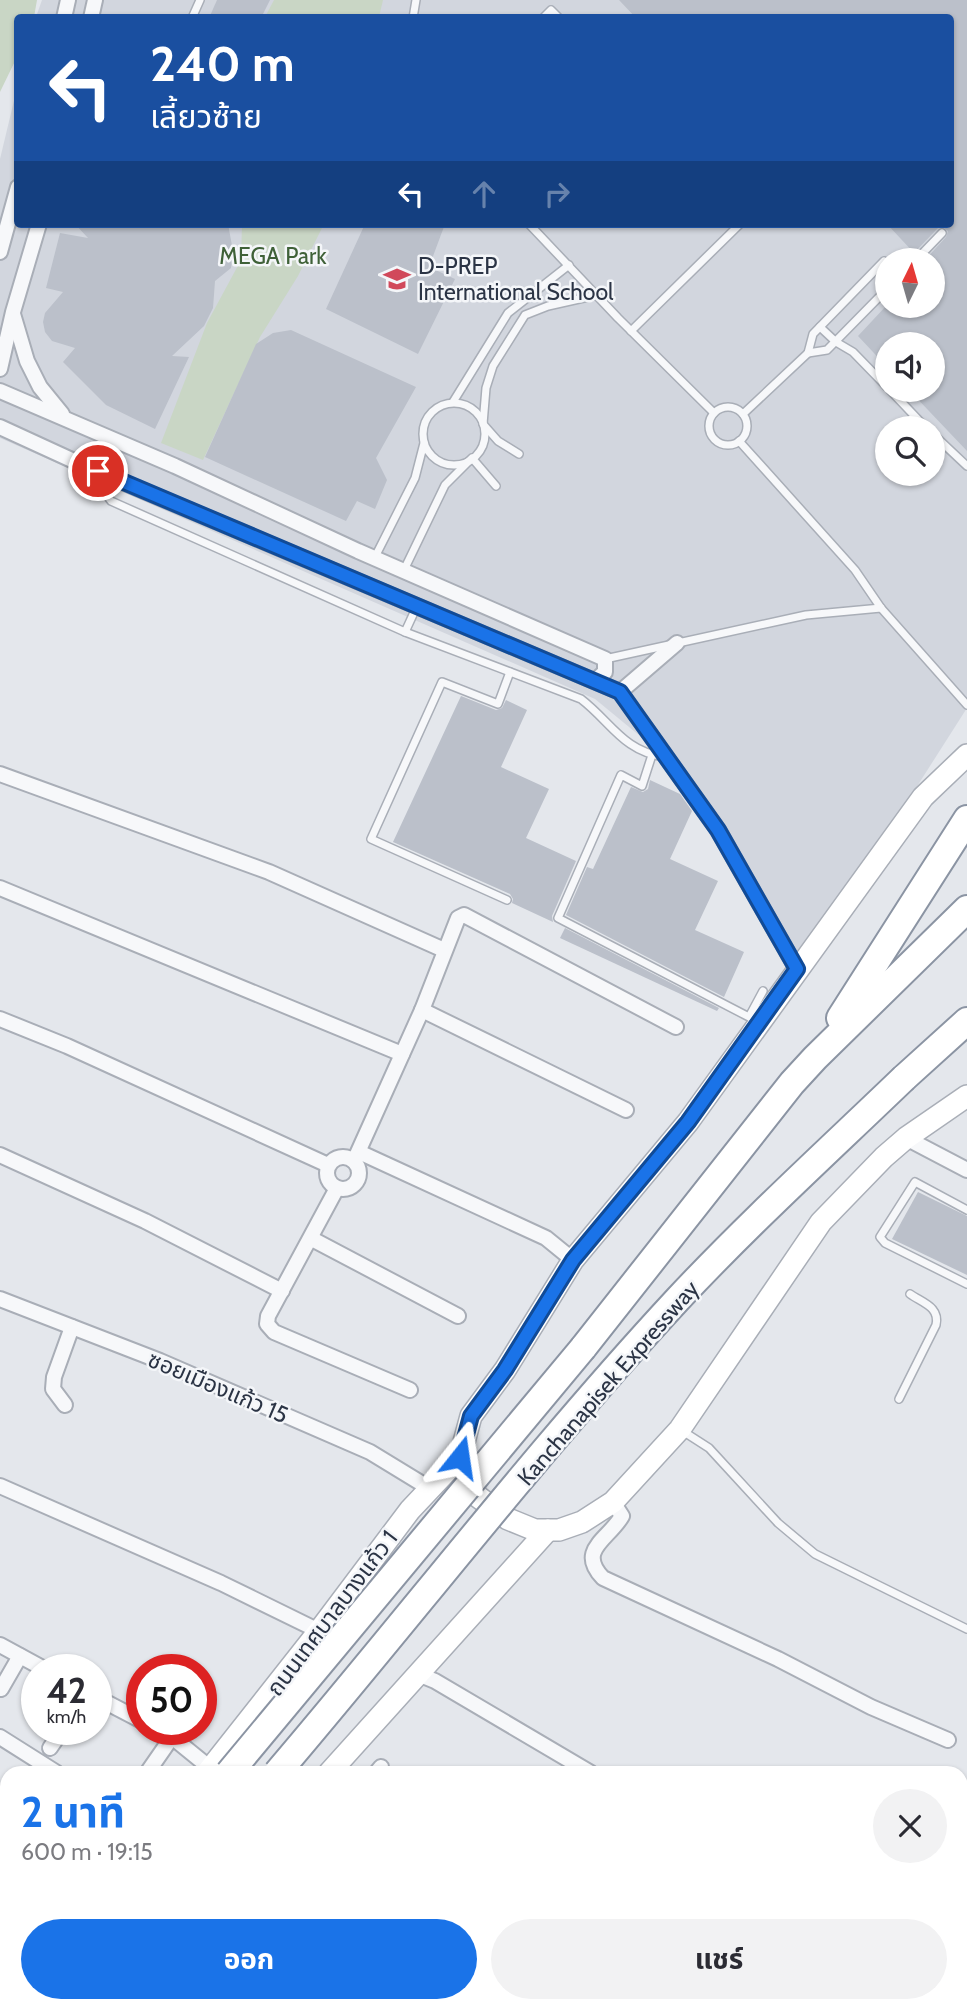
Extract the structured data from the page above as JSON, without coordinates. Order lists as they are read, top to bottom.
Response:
{
  "streets": {
    "highway": ["Kanchanapisek Expressway"],
    "main road": ["ถนนเทศบาลบางแก้ว 1"],
    "street": ["ซอยเมืองแก้ว 15"]
  },
  "crossings": [
    ["ซอยเมืองแก้ว 15", "ถนนเทศบาลบางแก้ว 1"]
  ],
  "parks": ["MEGA Park"],
  "places": {
    "school or university": ["D-PREP International School"]
  },
  "north": "top",
  "page": {
    "turn": ["240 m", "เลี้ยวซ้าย"],
    "speed": "42 km/h",
    "limit": "50",
    "heading": ["2 นาที", "600 m · 19:15"],
    "buttons": ["ออก", "แชร์"]
  }
}
